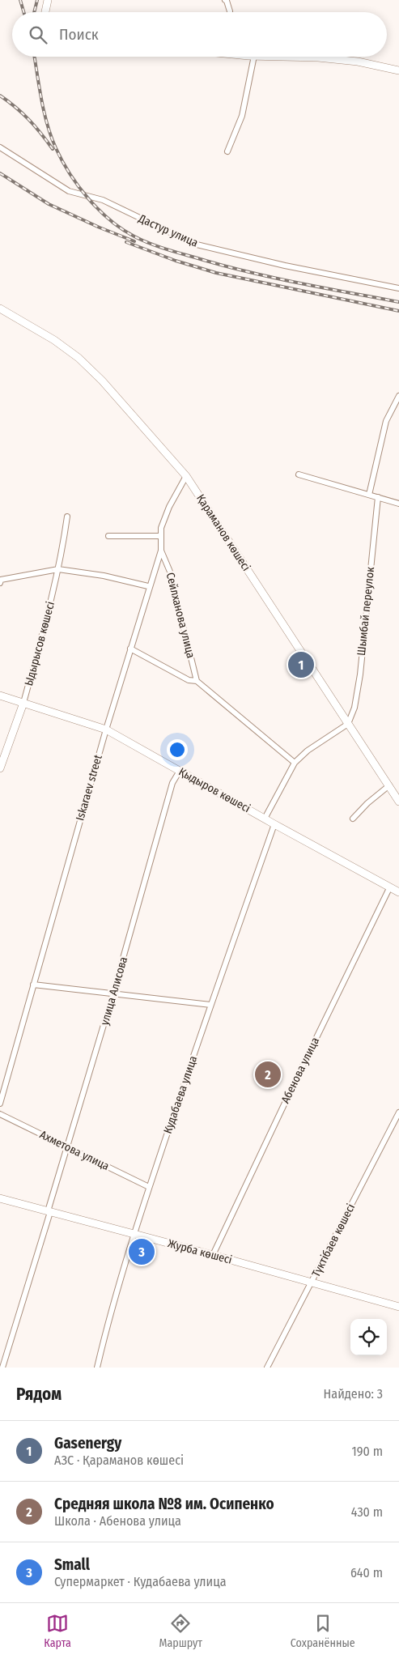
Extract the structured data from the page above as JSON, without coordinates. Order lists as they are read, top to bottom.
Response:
{
  "streets": {
    "street": [
      "Дастур улица",
      "Қараманов көшесі",
      "Шымбай переулок",
      "Сейлханова улица",
      "Ыдырысов көшесі",
      "Iskaraev street",
      "Қыдыров көшесі",
      "улица Алисова",
      "Абенова улица",
      "Кудабаева улица",
      "Ахметова улица",
      "Түктібаев көшесі",
      "Журба көшесі"
    ]
  },
  "crossings": [
    ["Қараманов көшесі", "Шымбай переулок"],
    ["Қараманов көшесі", "Iskaraev street"],
    ["Сейлханова улица", "Iskaraev street"],
    ["Ыдырысов көшесі", "Қыдыров көшесі"],
    ["Iskaraev street", "Қыдыров көшесі"],
    ["Қыдыров көшесі", "улица Алисова"],
    ["Қыдыров көшесі", "Абенова улица"],
    ["Қыдыров көшесі", "Кудабаева улица"],
    ["улица Алисова", "Ахметова улица"],
    ["улица Алисова", "Журба көшесі"],
    ["Абенова улица", "Журба көшесі"],
    ["Кудабаева улица", "Ахметова улица"],
    ["Кудабаева улица", "Журба көшесі"],
    ["Түктібаев көшесі", "Журба көшесі"]
  ],
  "page": {
    "search": "Поиск",
    "pins": ["1", "2", "3"],
    "heading": ["Рядом", "Найдено: 3"],
    "list": [
      {
        "mark": "1",
        "name": "Gasenergy",
        "note": "АЗС · Қараманов көшесі",
        "value": "190 m"
      },
      {
        "mark": "2",
        "name": "Средняя школа №8 им. Осипенко",
        "note": "Школа · Абенова улица",
        "value": "430 m"
      },
      {
        "mark": "3",
        "name": "Small",
        "note": "Супермаркет · Кудабаева улица",
        "value": "640 m"
      }
    ],
    "nav": ["Карта", "Маршрут", "Сохранённые"]
  }
}
